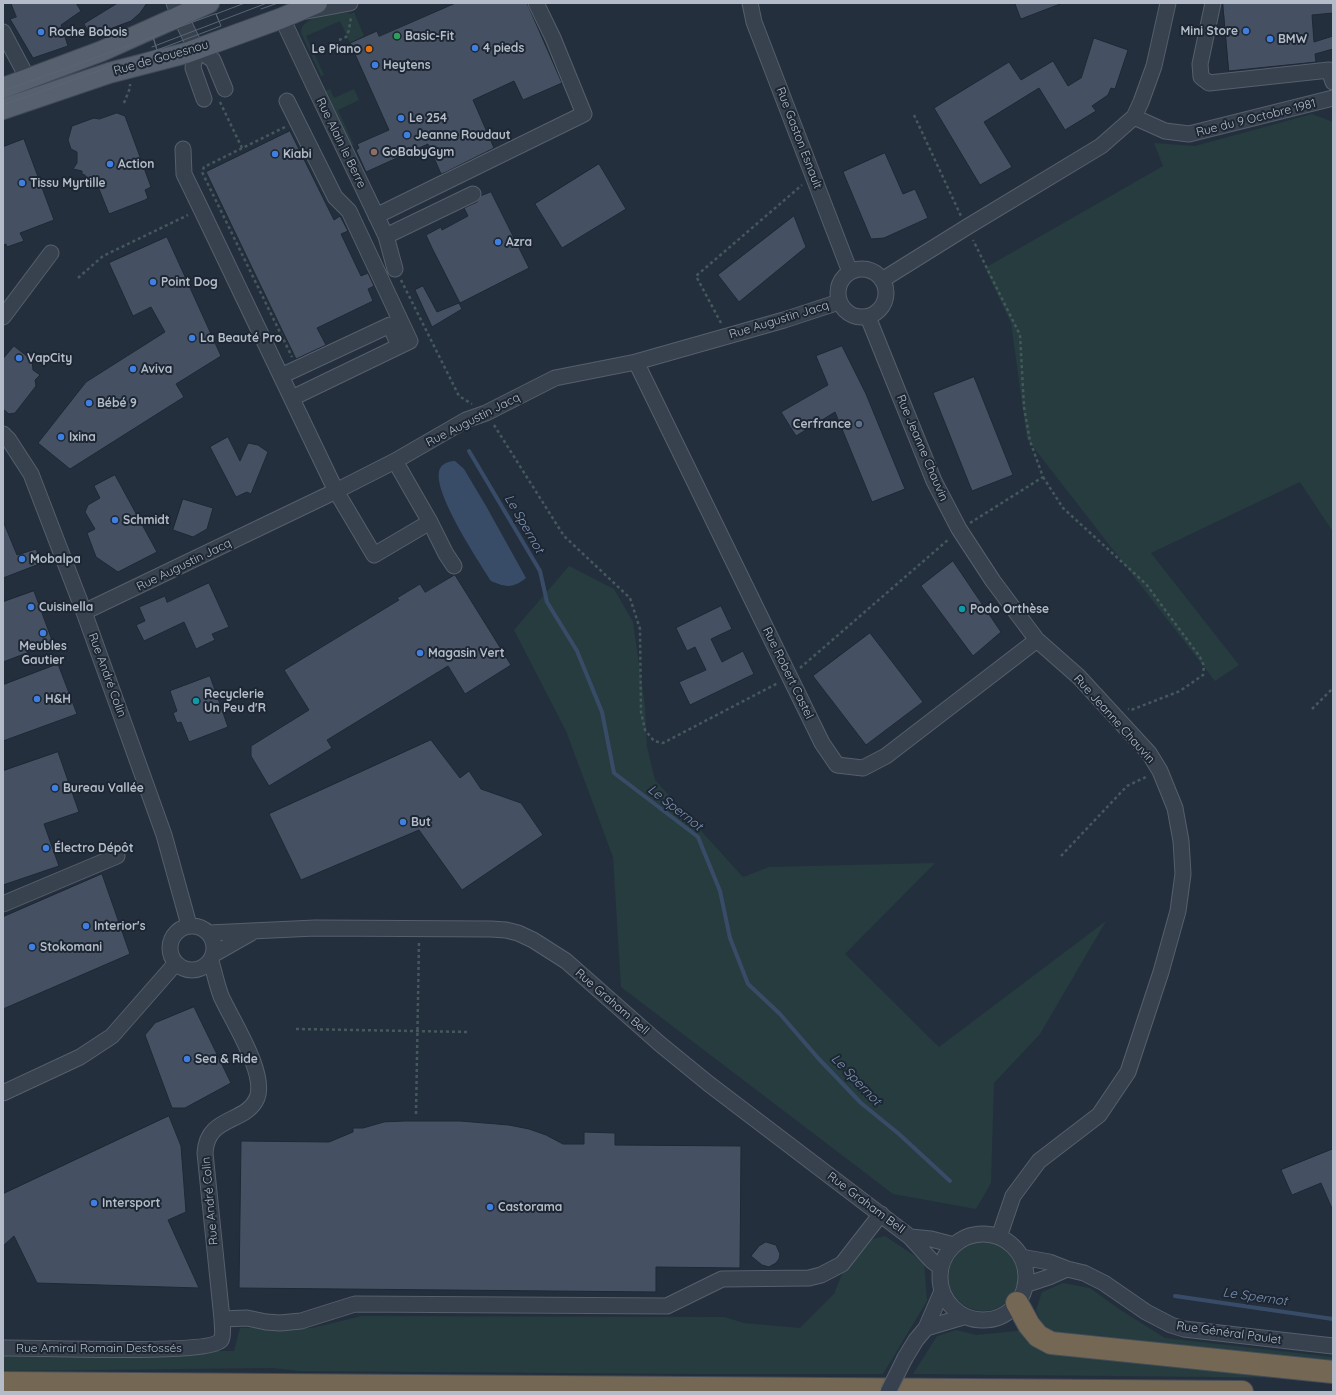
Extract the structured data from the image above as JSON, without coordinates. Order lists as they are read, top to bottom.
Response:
{
  "streets": {
    "main road": ["Rue de Gouesnou"],
    "street": [
      "Rue du 9 Octobre 1981",
      "Rue Gaston Esnault",
      "Rue Alain le Berre",
      "Rue Augustin Jacq",
      "Rue Jeanne Chauvin",
      "Rue Robert Castel",
      "Rue André Colin",
      "Rue Graham Bell",
      "Rue Général Paulet",
      "Rue Amiral Romain Desfossés"
    ]
  },
  "crossings": [
    ["Rue de Gouesnou", "Rue Alain le Berre"],
    ["Rue Gaston Esnault", "Rue Augustin Jacq"],
    ["Rue Gaston Esnault", "Rue Jeanne Chauvin"],
    ["Rue Augustin Jacq", "Rue Jeanne Chauvin"],
    ["Rue Augustin Jacq", "Rue Robert Castel"],
    ["Rue Augustin Jacq", "Rue André Colin"],
    ["Rue Jeanne Chauvin", "Rue Robert Castel"],
    ["Rue Jeanne Chauvin", "Rue Graham Bell"],
    ["Rue Jeanne Chauvin", "Rue Général Paulet"],
    ["Rue André Colin", "Rue Graham Bell"],
    ["Rue André Colin", "Rue Amiral Romain Desfossés"],
    ["Rue Graham Bell", "Rue Général Paulet"]
  ],
  "water": ["Le Spernot"],
  "places": [
    "Mini Store",
    "Roche Bobois",
    "Basic-Fit",
    "BMW",
    "4 pieds",
    "Le Piano",
    "Heytens",
    "Le 254",
    "Jeanne Roudaut",
    "GoBabyGym",
    "Kiabi",
    "Action",
    "Tissu Myrtille",
    "Azra",
    "Point Dog",
    "La Beauté Pro",
    "VapCity",
    "Aviva",
    "Bébé 9",
    "Cerfrance",
    "Ixina",
    "Schmidt",
    "Mobalpa",
    "Cuisinella",
    "Podo Orthèse",
    "Meubles Gautier",
    "Magasin Vert",
    "H&H",
    "Recyclerie Un Peu d'R",
    "Bureau Vallée",
    "But",
    "Électro Dépôt",
    "Interior's",
    "Stokomani",
    "Sea & Ride",
    "Intersport",
    "Castorama"
  ]
}
